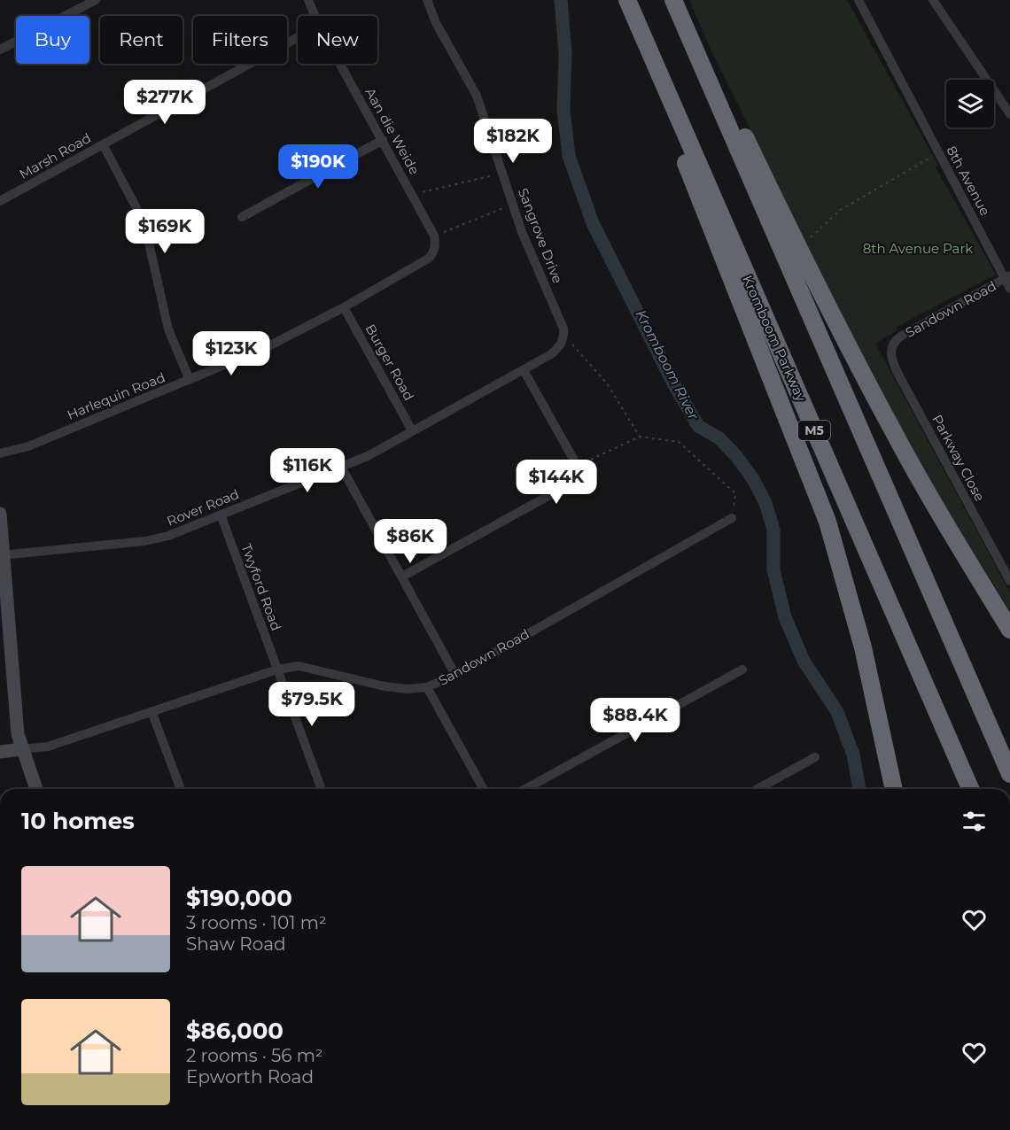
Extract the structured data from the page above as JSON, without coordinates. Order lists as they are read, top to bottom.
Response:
{
  "streets": {
    "highway": ["Kromboom Parkway", "M5"],
    "main road": ["Sandown Road"],
    "street": [
      "Aan die Weide",
      "Marsh Road",
      "8th Avenue",
      "Sangrove Drive",
      "Burger Road",
      "Harlequin Road",
      "Parkway Close",
      "Rover Road",
      "Twyford Road"
    ]
  },
  "crossings": [
    ["Aan die Weide", "Harlequin Road"],
    ["8th Avenue", "Sandown Road"],
    ["Sangrove Drive", "Rover Road"],
    ["Sandown Road", "Parkway Close"],
    ["Sandown Road", "Twyford Road"],
    ["Burger Road", "Harlequin Road"],
    ["Burger Road", "Rover Road"],
    ["Rover Road", "Twyford Road"]
  ],
  "water": ["Kromboom River"],
  "parks": ["8th Avenue Park"],
  "page": {
    "chip": [
      "Buy",
      "Rent",
      "Filters",
      "New"
    ],
    "price": [
      "$277K",
      "$182K",
      "$190K",
      "$169K",
      "$123K",
      "$116K",
      "$144K",
      "$86K",
      "$79.5K",
      "$88.4K"
    ],
    "heading": "10 homes",
    "list": [
      {
        "name": "$190,000",
        "note": "3 rooms · 101 m² · Shaw Road"
      },
      {
        "name": "$86,000",
        "note": "2 rooms · 56 m² · Epworth Road"
      }
    ]
  }
}
